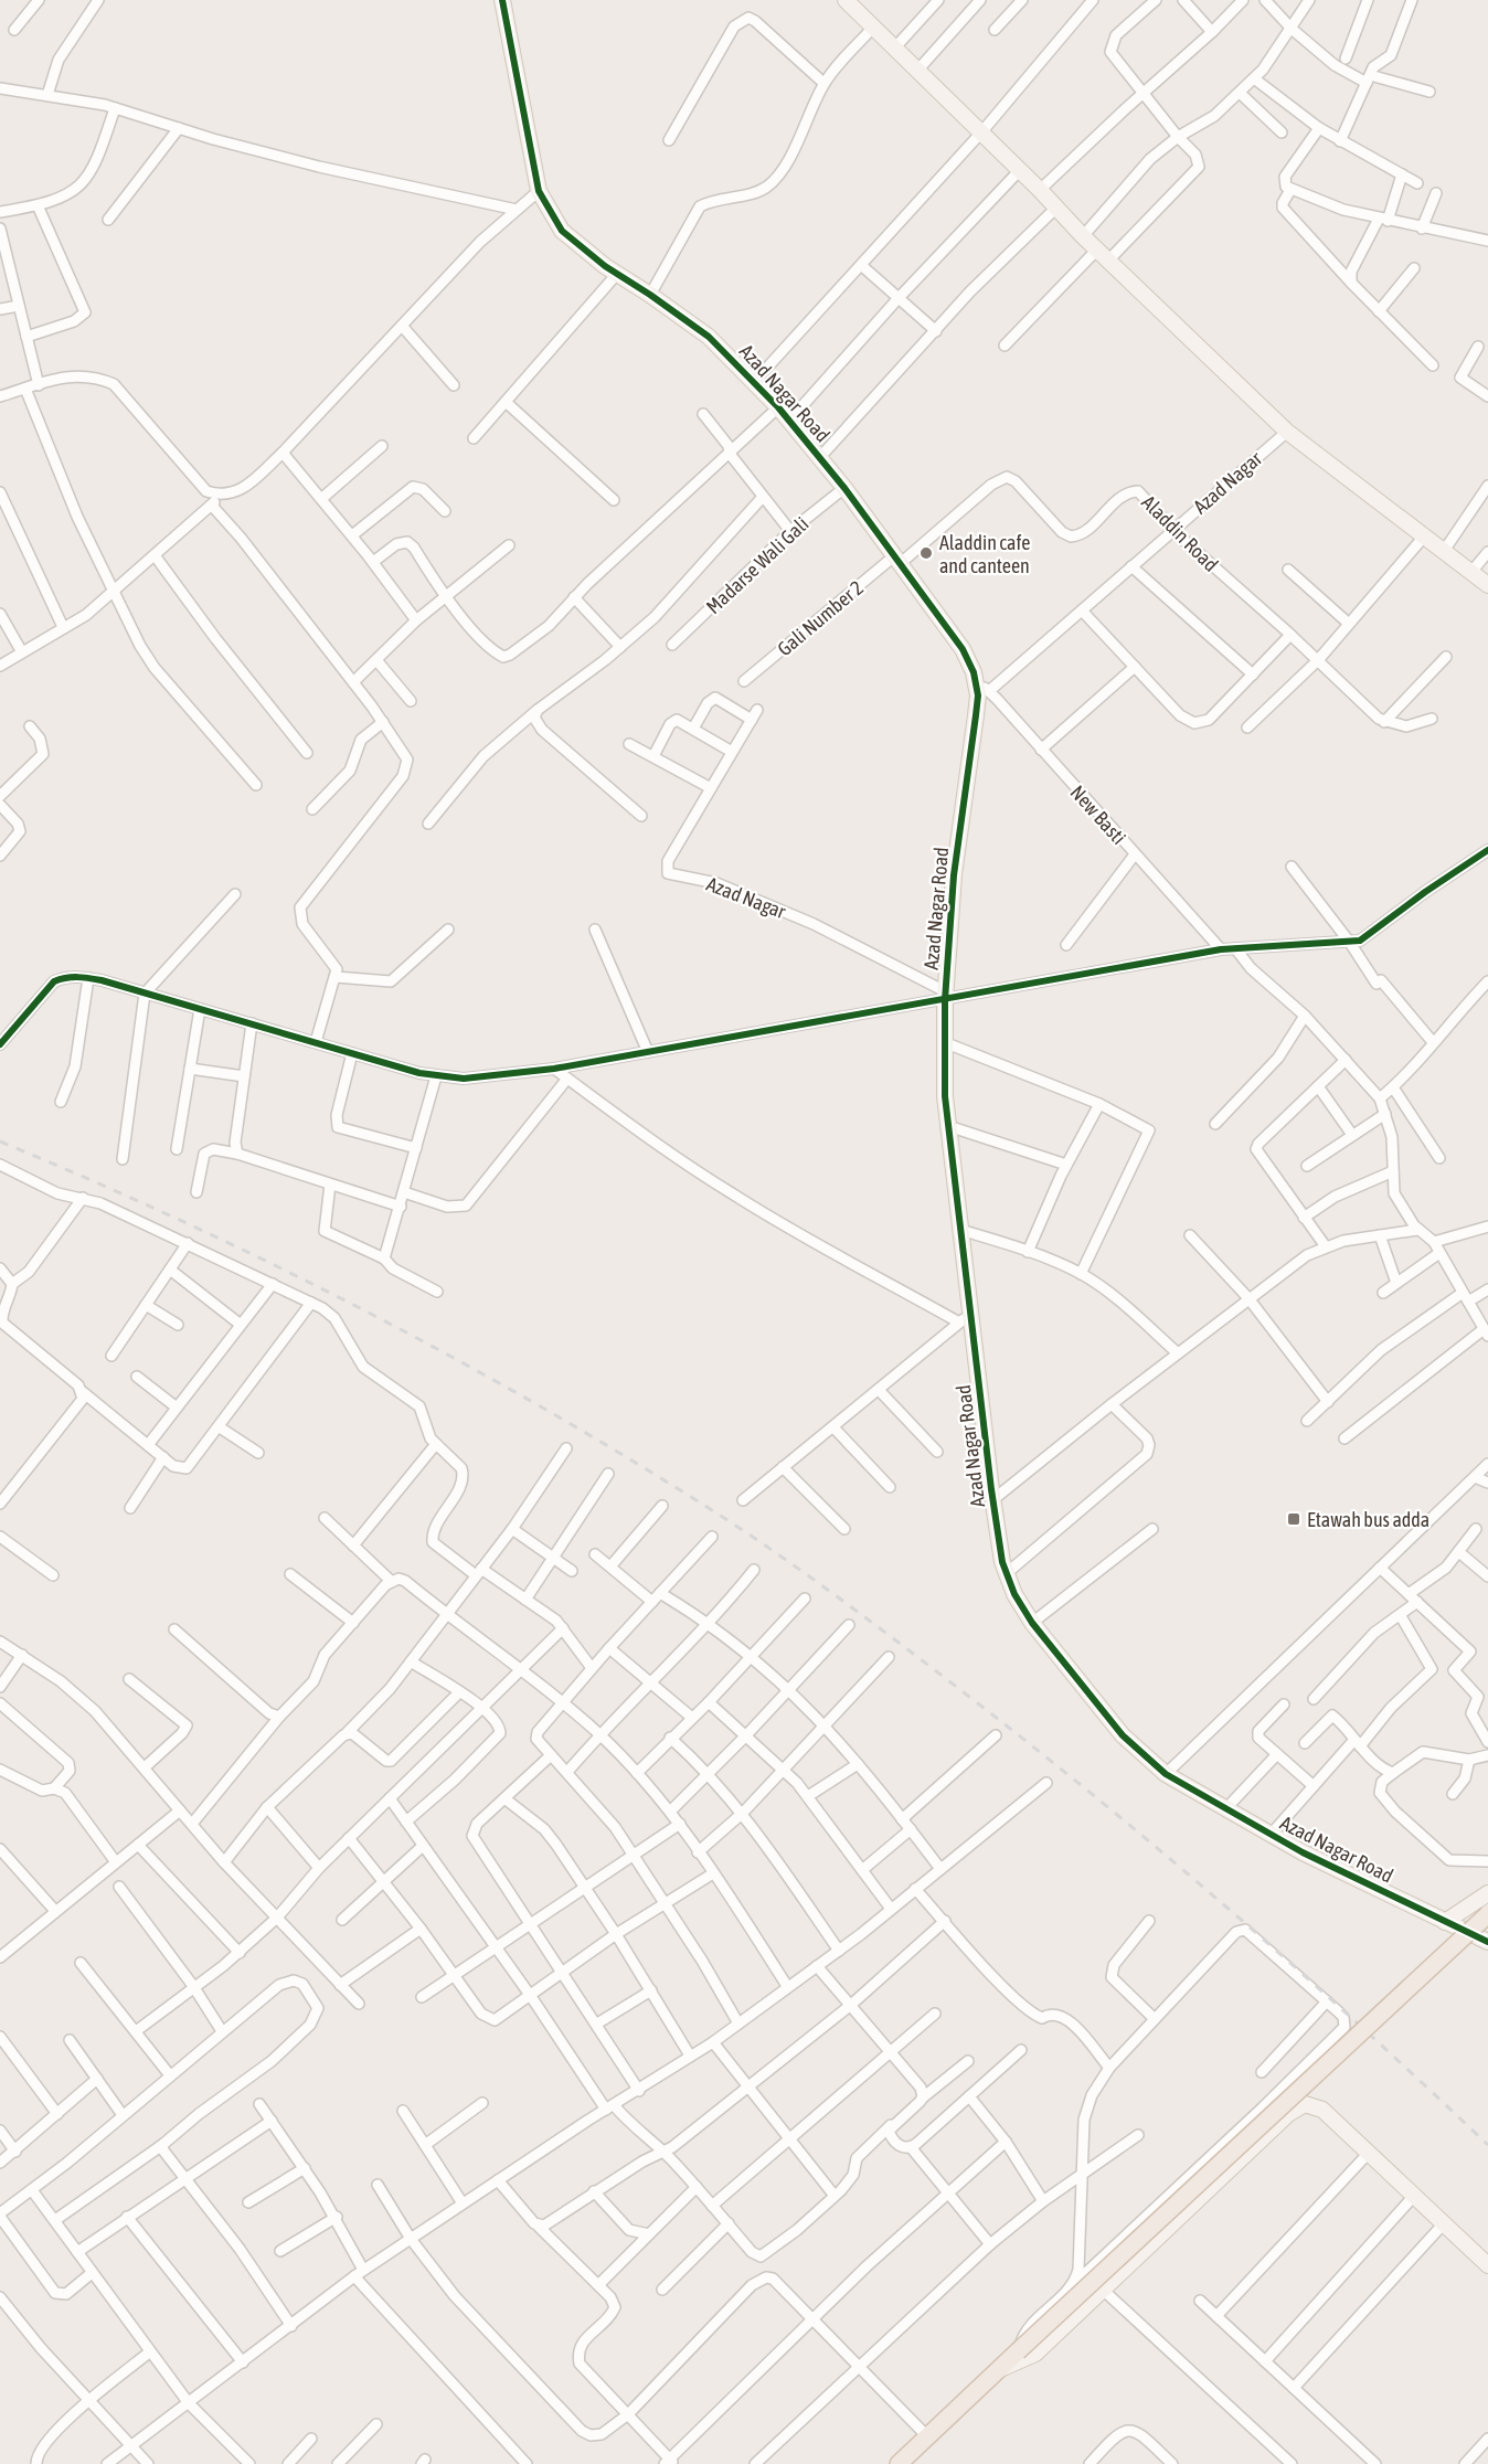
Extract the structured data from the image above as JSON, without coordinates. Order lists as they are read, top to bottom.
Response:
{
  "streets": {
    "street": [
      "Azad Nagar Road",
      "Azad Nagar",
      "Aladdin Road",
      "Madarse Wali Gali",
      "Gali Number 2",
      "New Basti"
    ]
  },
  "crossings": [
    ["Azad Nagar Road", "Azad Nagar"],
    ["Azad Nagar Road", "Aladdin Road"],
    ["Azad Nagar Road", "Madarse Wali Gali"],
    ["Azad Nagar Road", "Gali Number 2"],
    ["Azad Nagar Road", "New Basti"],
    ["Azad Nagar", "Aladdin Road"],
    ["Azad Nagar", "New Basti"],
    ["Aladdin Road", "Gali Number 2"]
  ],
  "places": {
    "other": ["Aladdin cafe and canteen"],
    "transit": ["Etawah bus adda"]
  }
}
